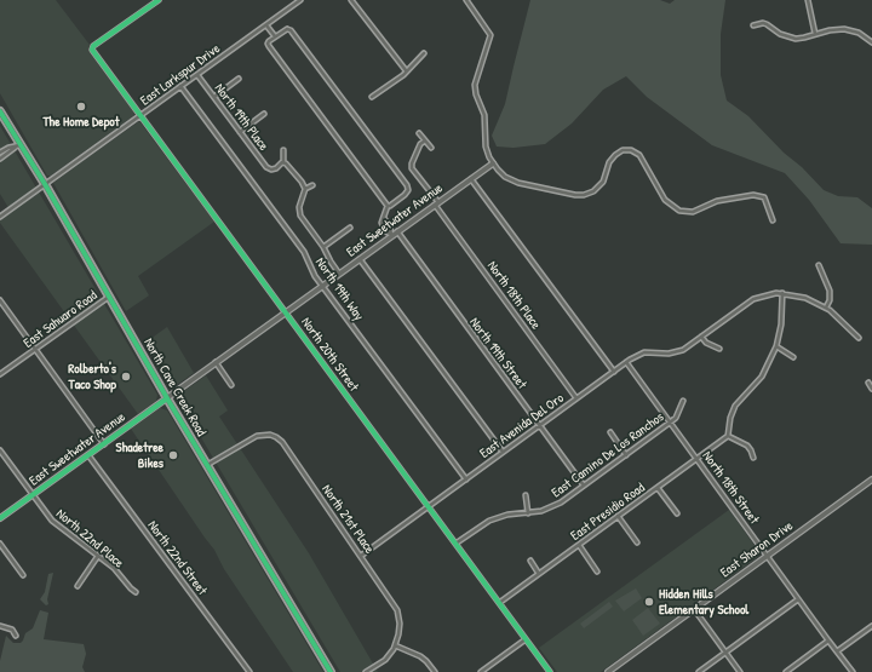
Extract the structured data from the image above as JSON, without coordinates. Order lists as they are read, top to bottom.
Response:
{
  "streets": {
    "main road": ["North Cave Creek Road"],
    "street": [
      "East Larkspur Drive",
      "North 19th Place",
      "East Sweetwater Avenue",
      "North 19th Way",
      "North 18th Place",
      "East Sahuaro Road",
      "North 19th Street",
      "North 20th Street",
      "East Avenida Del Oro",
      "East Camino De Los Ranchos",
      "North 18th Street",
      "East Presidio Road",
      "North 21st Place",
      "North 22nd Place",
      "East Sharon Drive",
      "North 22nd Street"
    ]
  },
  "crossings": [
    ["East Larkspur Drive", "North 19th Place"],
    ["East Larkspur Drive", "North 19th Way"],
    ["East Larkspur Drive", "North 20th Street"],
    ["East Larkspur Drive", "North Cave Creek Road"],
    ["East Sweetwater Avenue", "North 19th Way"],
    ["East Sweetwater Avenue", "North 18th Place"],
    ["East Sweetwater Avenue", "North 19th Street"],
    ["East Sweetwater Avenue", "North 20th Street"],
    ["East Sweetwater Avenue", "North Cave Creek Road"],
    ["East Sweetwater Avenue", "North 22nd Place"],
    ["East Sweetwater Avenue", "North 22nd Street"],
    ["North 19th Way", "East Avenida Del Oro"],
    ["North 18th Place", "East Avenida Del Oro"],
    ["East Sahuaro Road", "North Cave Creek Road"],
    ["North 19th Street", "East Avenida Del Oro"],
    ["North 19th Street", "East Camino De Los Ranchos"],
    ["North 20th Street", "East Avenida Del Oro"],
    ["North 20th Street", "East Camino De Los Ranchos"],
    ["North 20th Street", "East Presidio Road"],
    ["North Cave Creek Road", "North 21st Place"],
    ["East Avenida Del Oro", "North 18th Street"],
    ["East Avenida Del Oro", "North 21st Place"],
    ["East Camino De Los Ranchos", "North 18th Street"],
    ["North 18th Street", "East Presidio Road"],
    ["North 18th Street", "East Sharon Drive"]
  ],
  "places": [
    "The Home Depot",
    "Rolberto's Taco Shop",
    "Shadetree Bikes",
    "Hidden Hills Elementary School"
  ]
}
